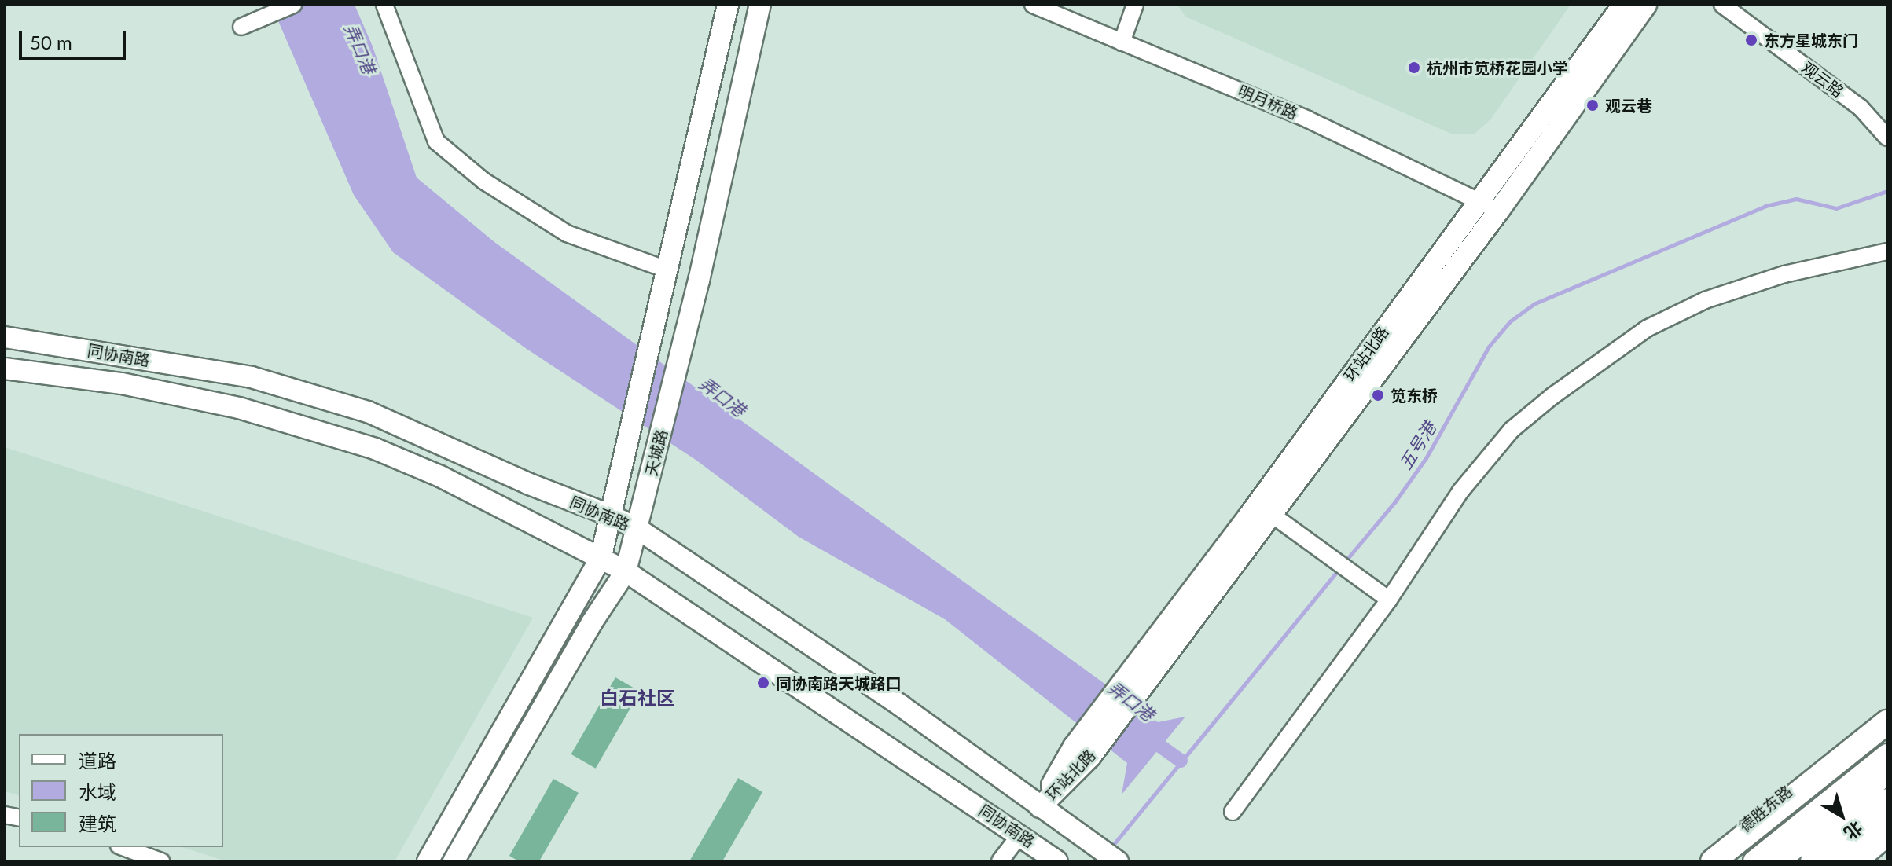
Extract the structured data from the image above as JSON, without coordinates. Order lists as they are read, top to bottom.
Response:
{
  "streets": {
    "main road": [
      "环站北路",
      "同协南路",
      "天城路",
      "德胜东路"
    ],
    "street": ["观云路", "明月桥路"]
  },
  "crossings": [
    ["明月桥路", "环站北路"],
    ["环站北路", "同协南路"],
    ["同协南路", "天城路"]
  ],
  "districts": ["白石社区"],
  "water": ["弄口港", "五号港"],
  "places": [
    "东方星城东门",
    "杭州市笕桥花园小学",
    "观云巷",
    "笕东桥",
    "同协南路天城路口"
  ],
  "legend": ["道路", "水域", "建筑"],
  "scale_bar": "50 m",
  "north": "bottom right"
}
